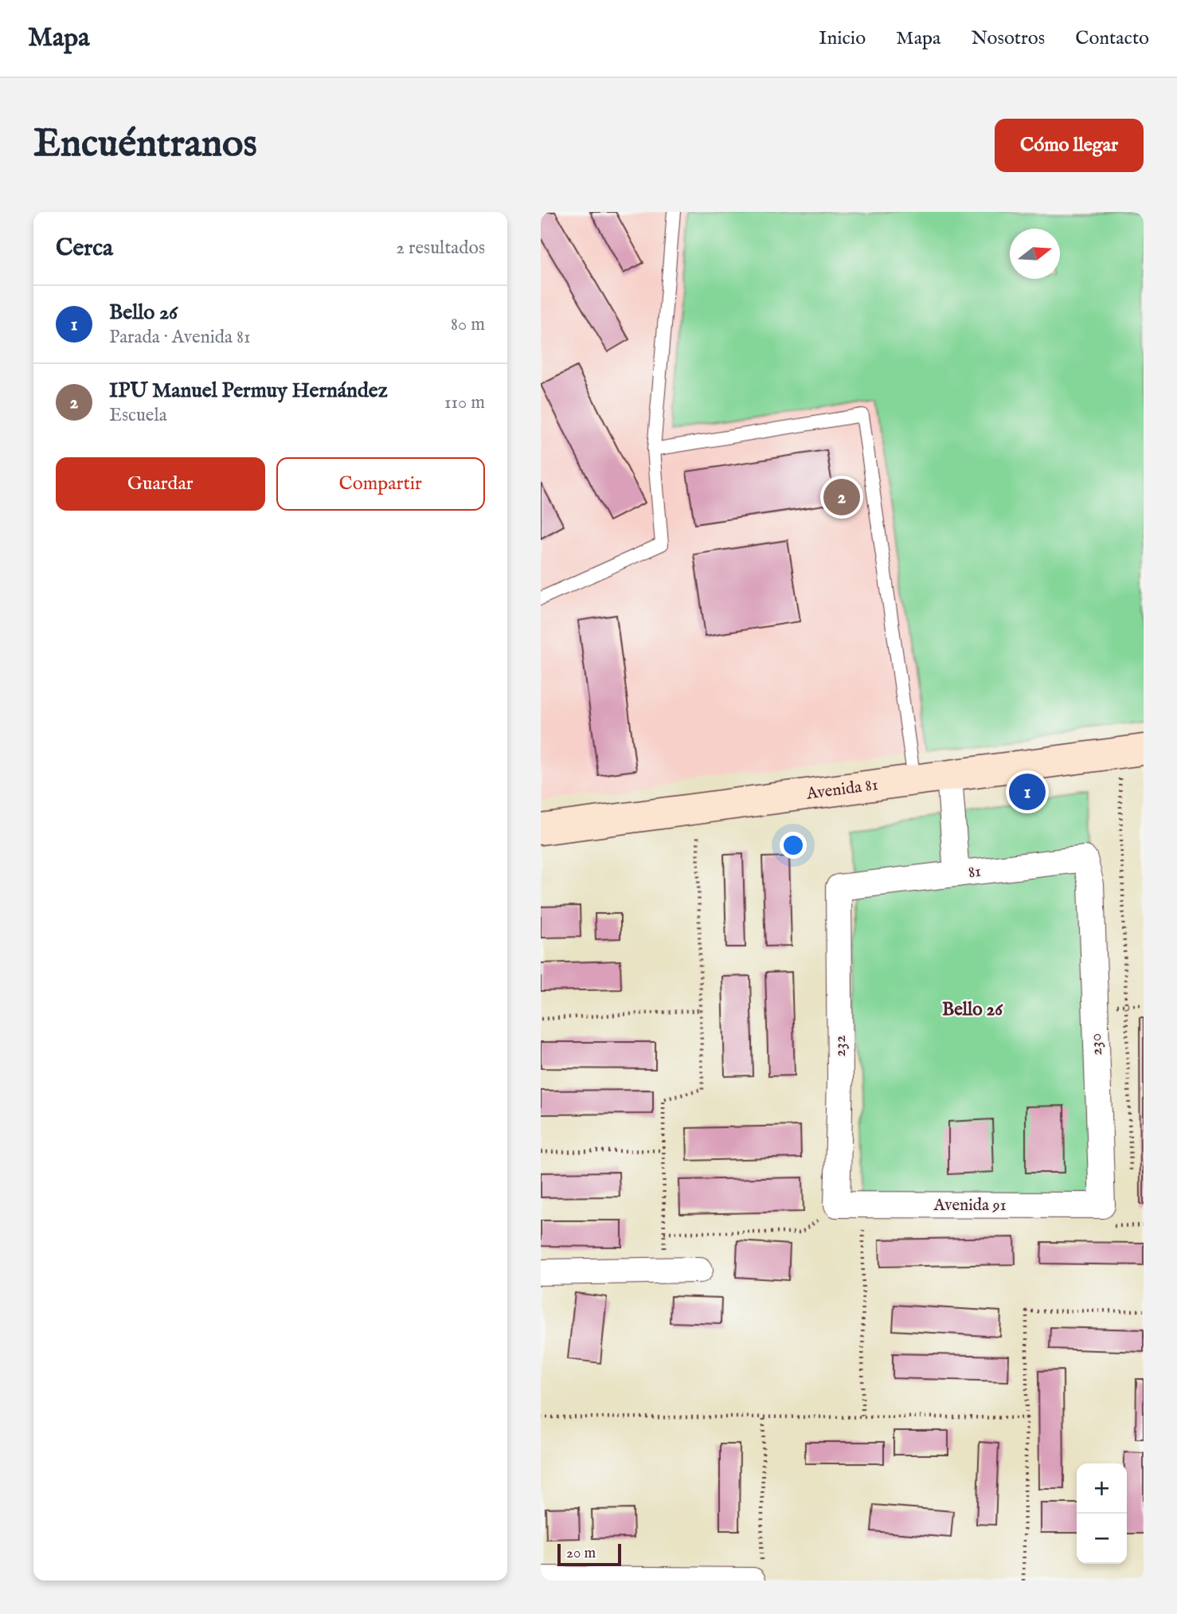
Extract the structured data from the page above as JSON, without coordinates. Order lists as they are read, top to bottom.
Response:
{
  "streets": {
    "main road": ["Avenida 81"],
    "street": [
      "81",
      "230",
      "232",
      "Avenida 91"
    ]
  },
  "crossings": [
    ["81", "230"],
    ["81", "232"],
    ["230", "Avenida 91"],
    ["232", "Avenida 91"]
  ],
  "districts": ["Bello 26"],
  "scale_bar": "20 m",
  "north": "right",
  "page": {
    "header": "Mapa",
    "nav": [
      "Inicio",
      "Mapa",
      "Nosotros",
      "Contacto"
    ],
    "buttons": [
      "Cómo llegar",
      ["Guardar", "Compartir"]
    ],
    "title": "Encuéntranos",
    "heading": ["Cerca", "2 resultados"],
    "list": [
      {
        "mark": "1",
        "name": "Bello 26",
        "note": "Parada · Avenida 81",
        "value": "80 m"
      },
      {
        "mark": "2",
        "name": "IPU Manuel Permuy Hernández",
        "note": "Escuela",
        "value": "110 m"
      }
    ],
    "pins": ["2", "1"],
    "map_buttons": ["+", "−"],
    "scale": "20 m"
  }
}
